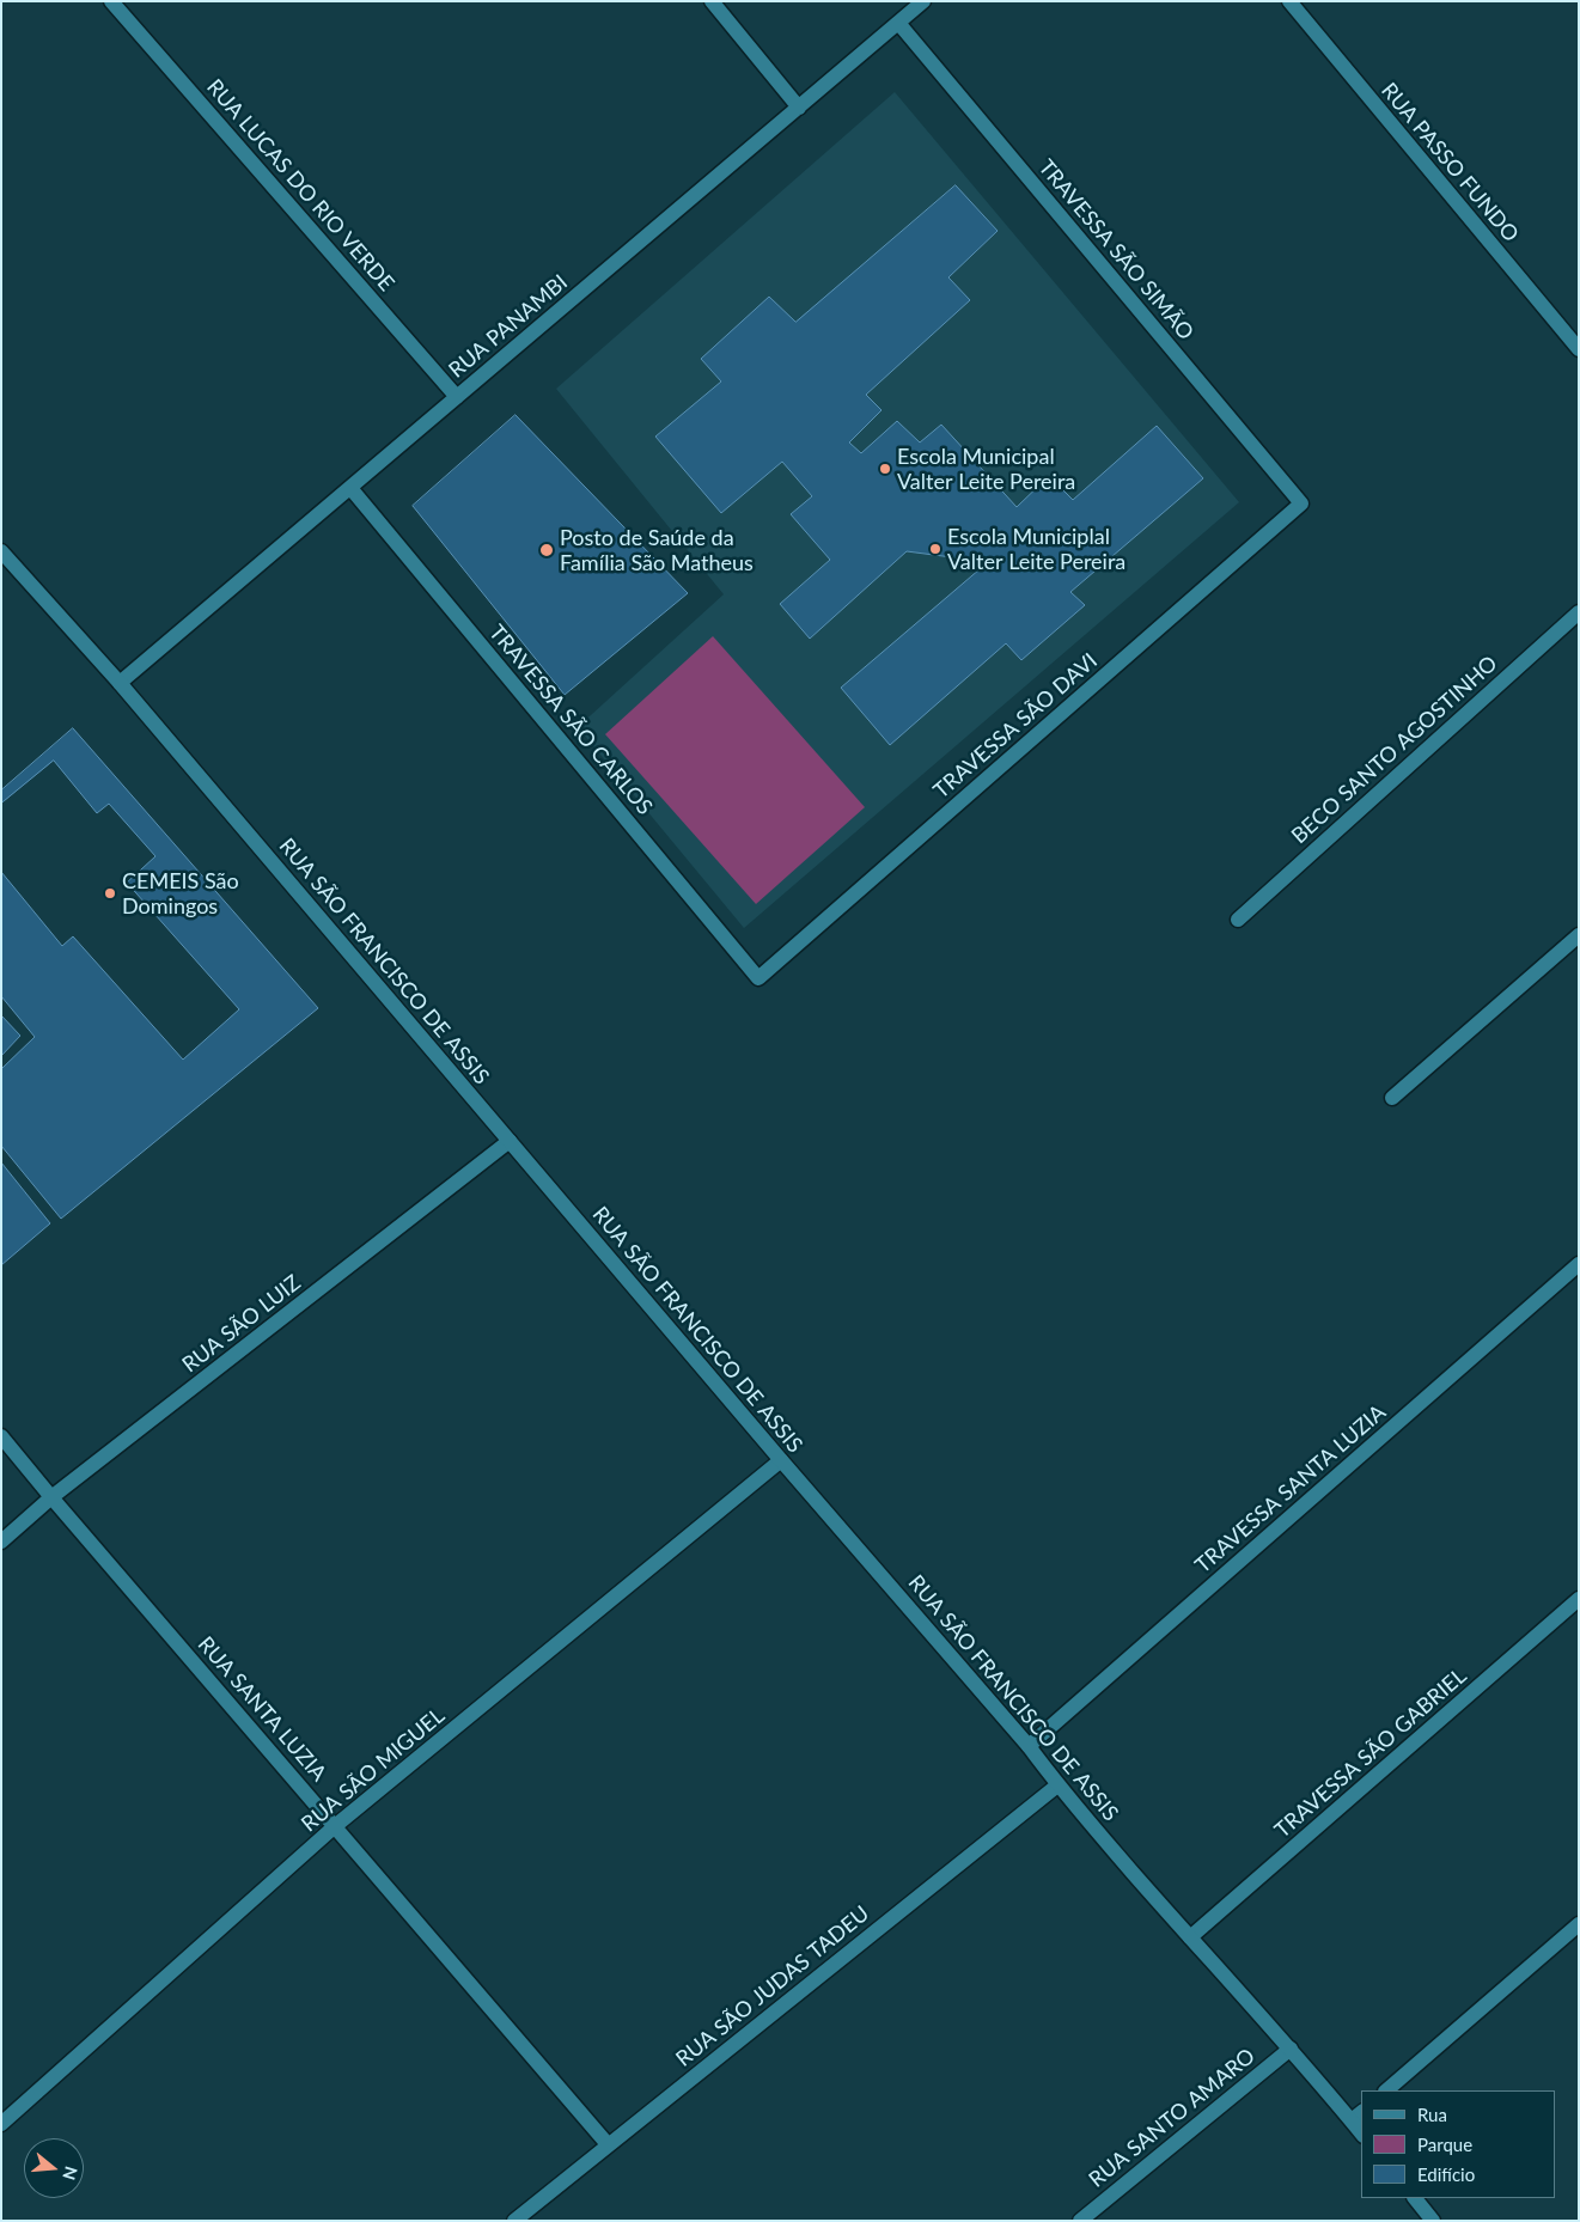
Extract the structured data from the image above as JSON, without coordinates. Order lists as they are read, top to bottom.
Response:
{
  "streets": {
    "street": [
      "RUA PASSO FUNDO",
      "RUA LUCAS DO RIO VERDE",
      "TRAVESSA SÃO SIMÃO",
      "RUA PANAMBI",
      "TRAVESSA SÃO CARLOS",
      "TRAVESSA SÃO DAVI",
      "BECO SANTO AGOSTINHO",
      "RUA SÃO FRANCISCO DE ASSIS",
      "RUA SÃO LUIZ",
      "TRAVESSA SANTA LUZIA",
      "RUA SANTA LUZIA",
      "TRAVESSA SÃO GABRIEL",
      "RUA SÃO MIGUEL",
      "RUA SÃO JUDAS TADEU",
      "RUA SANTO AMARO"
    ]
  },
  "crossings": [
    ["RUA LUCAS DO RIO VERDE", "RUA PANAMBI"],
    ["TRAVESSA SÃO SIMÃO", "RUA PANAMBI"],
    ["TRAVESSA SÃO SIMÃO", "TRAVESSA SÃO DAVI"],
    ["RUA PANAMBI", "TRAVESSA SÃO CARLOS"],
    ["RUA PANAMBI", "RUA SÃO FRANCISCO DE ASSIS"],
    ["TRAVESSA SÃO CARLOS", "TRAVESSA SÃO DAVI"],
    ["RUA SÃO FRANCISCO DE ASSIS", "RUA SÃO LUIZ"],
    ["RUA SÃO FRANCISCO DE ASSIS", "TRAVESSA SANTA LUZIA"],
    ["RUA SÃO FRANCISCO DE ASSIS", "TRAVESSA SÃO GABRIEL"],
    ["RUA SÃO FRANCISCO DE ASSIS", "RUA SÃO MIGUEL"],
    ["RUA SÃO FRANCISCO DE ASSIS", "RUA SÃO JUDAS TADEU"],
    ["RUA SÃO FRANCISCO DE ASSIS", "RUA SANTO AMARO"],
    ["RUA SÃO LUIZ", "RUA SANTA LUZIA"],
    ["RUA SANTA LUZIA", "RUA SÃO MIGUEL"],
    ["RUA SANTA LUZIA", "RUA SÃO JUDAS TADEU"]
  ],
  "places": [
    "Escola Municipal Valter Leite Pereira",
    "Escola Municiplal Valter Leite Pereira",
    "Posto de Saúde da Família São Matheus",
    "CEMEIS São Domingos"
  ],
  "legend": ["Rua", "Parque", "Edifício"],
  "north": "right"
}
